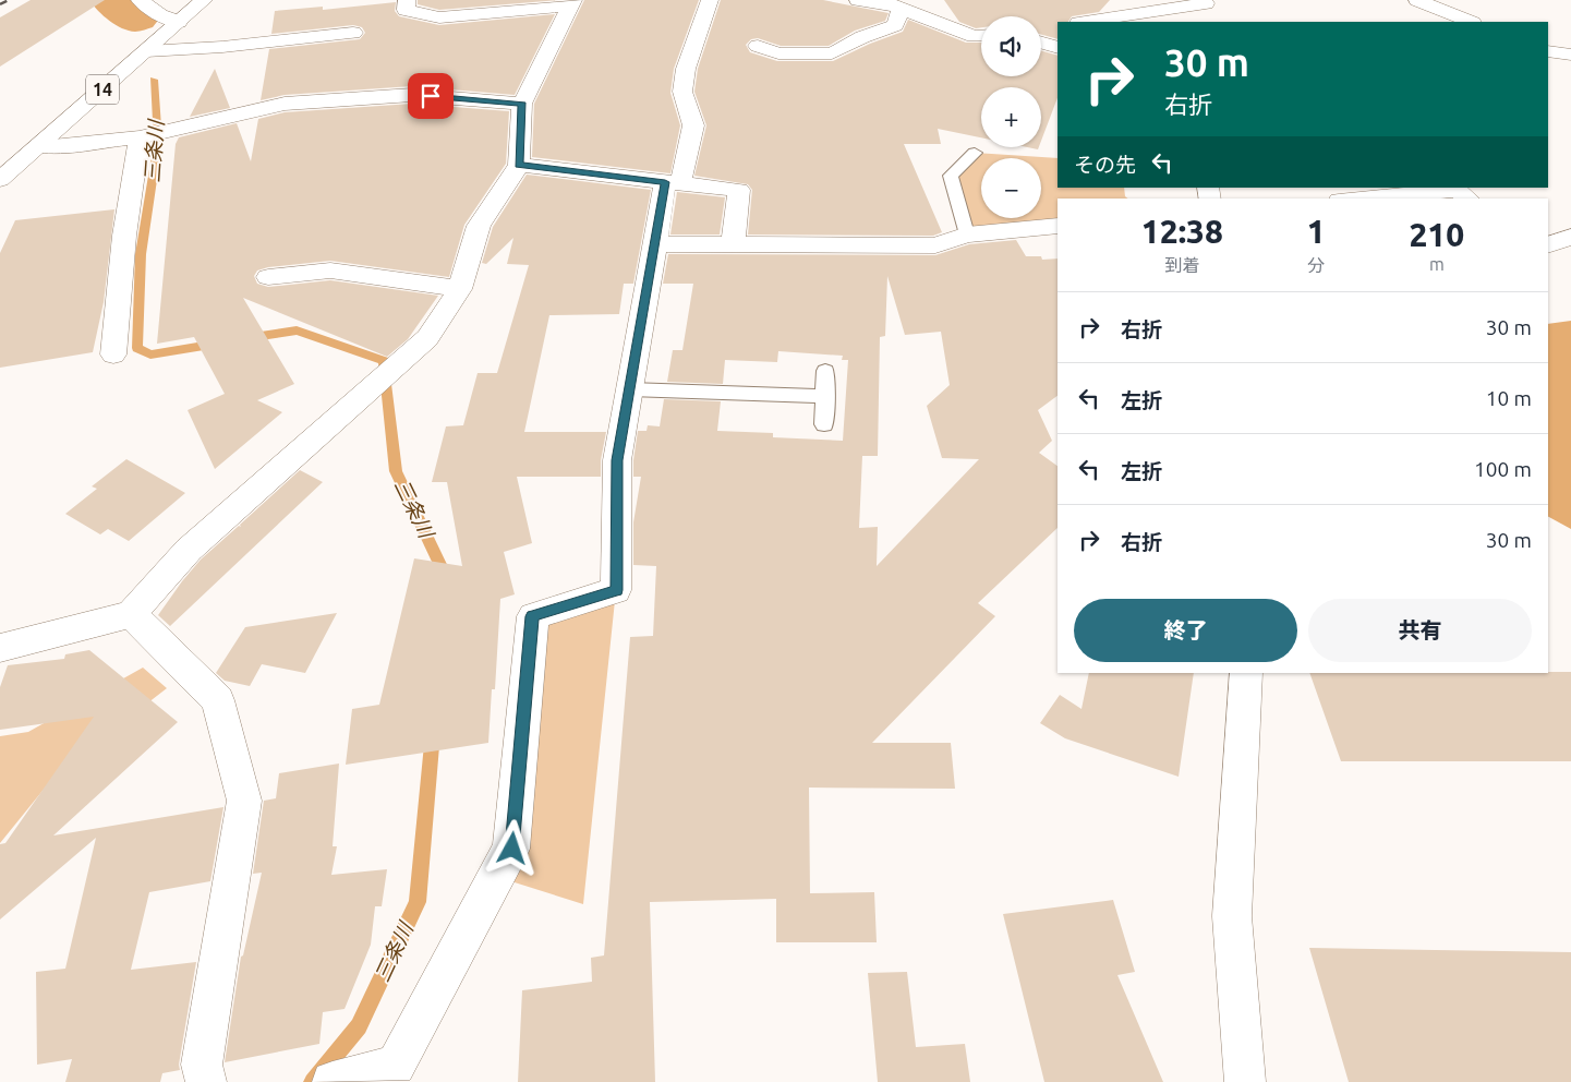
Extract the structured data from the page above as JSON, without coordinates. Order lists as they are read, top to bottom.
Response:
{
  "streets": {
    "street": ["14"]
  },
  "water": ["三条川"],
  "page": {
    "map_buttons": ["+", "−"],
    "turn": ["30 m", "右折"],
    "then": "その先",
    "eta": [
      "12:38",
      "到着",
      "1",
      "分",
      "210",
      "m"
    ],
    "list": [
      {
        "name": "右折",
        "value": "30 m"
      },
      {
        "name": "左折",
        "value": "10 m"
      },
      {
        "name": "左折",
        "value": "100 m"
      },
      {
        "name": "右折",
        "value": "30 m"
      }
    ],
    "buttons": ["終了", "共有"]
  }
}
